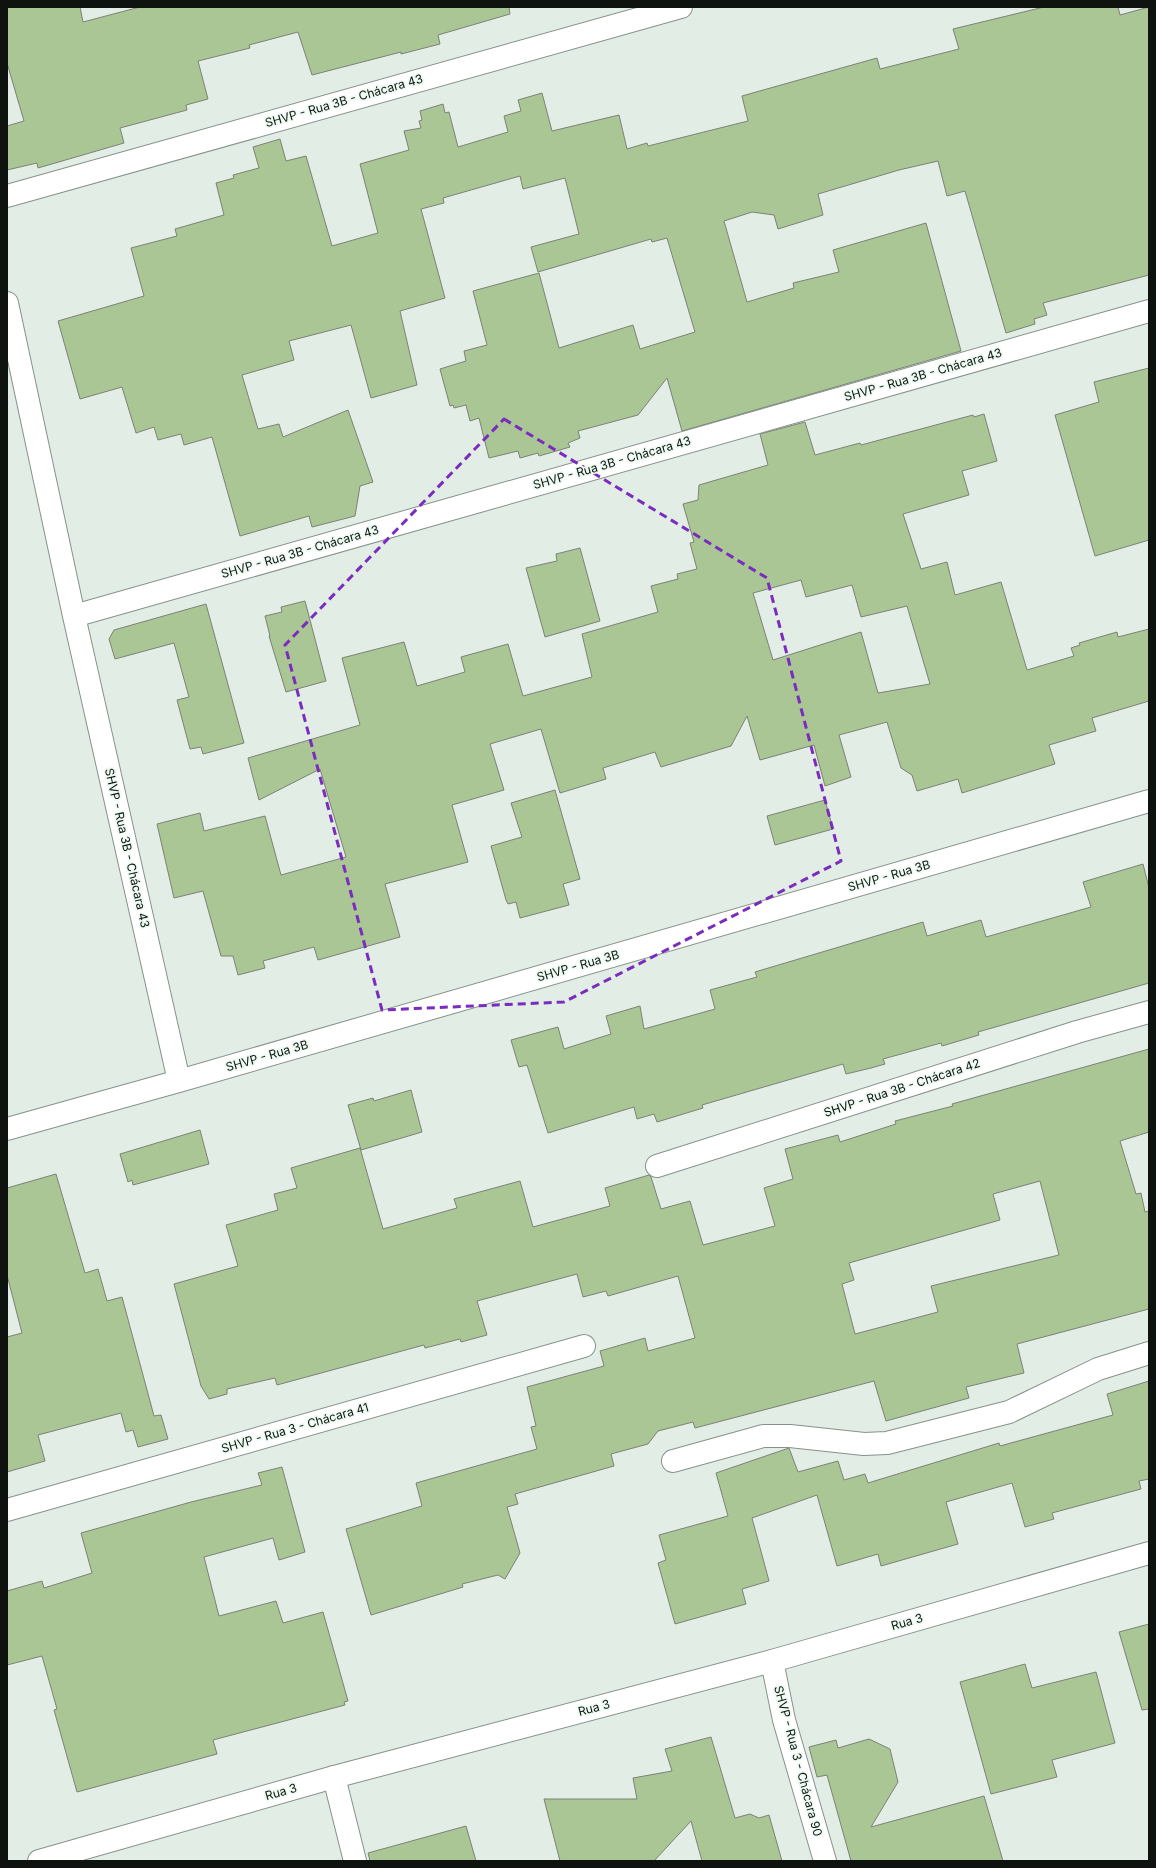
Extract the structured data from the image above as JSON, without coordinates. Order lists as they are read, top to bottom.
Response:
{
  "streets": {
    "street": [
      "SHVP - Rua 3B - Chácara 43",
      "SHVP - Rua 3B",
      "SHVP - Rua 3B - Chácara 42",
      "SHVP - Rua 3 - Chácara 41",
      "Rua 3",
      "SHVP - Rua 3 - Chácara 90"
    ]
  },
  "crossings": [
    ["SHVP - Rua 3B - Chácara 43", "SHVP - Rua 3B"],
    ["Rua 3", "SHVP - Rua 3 - Chácara 90"]
  ]
}
